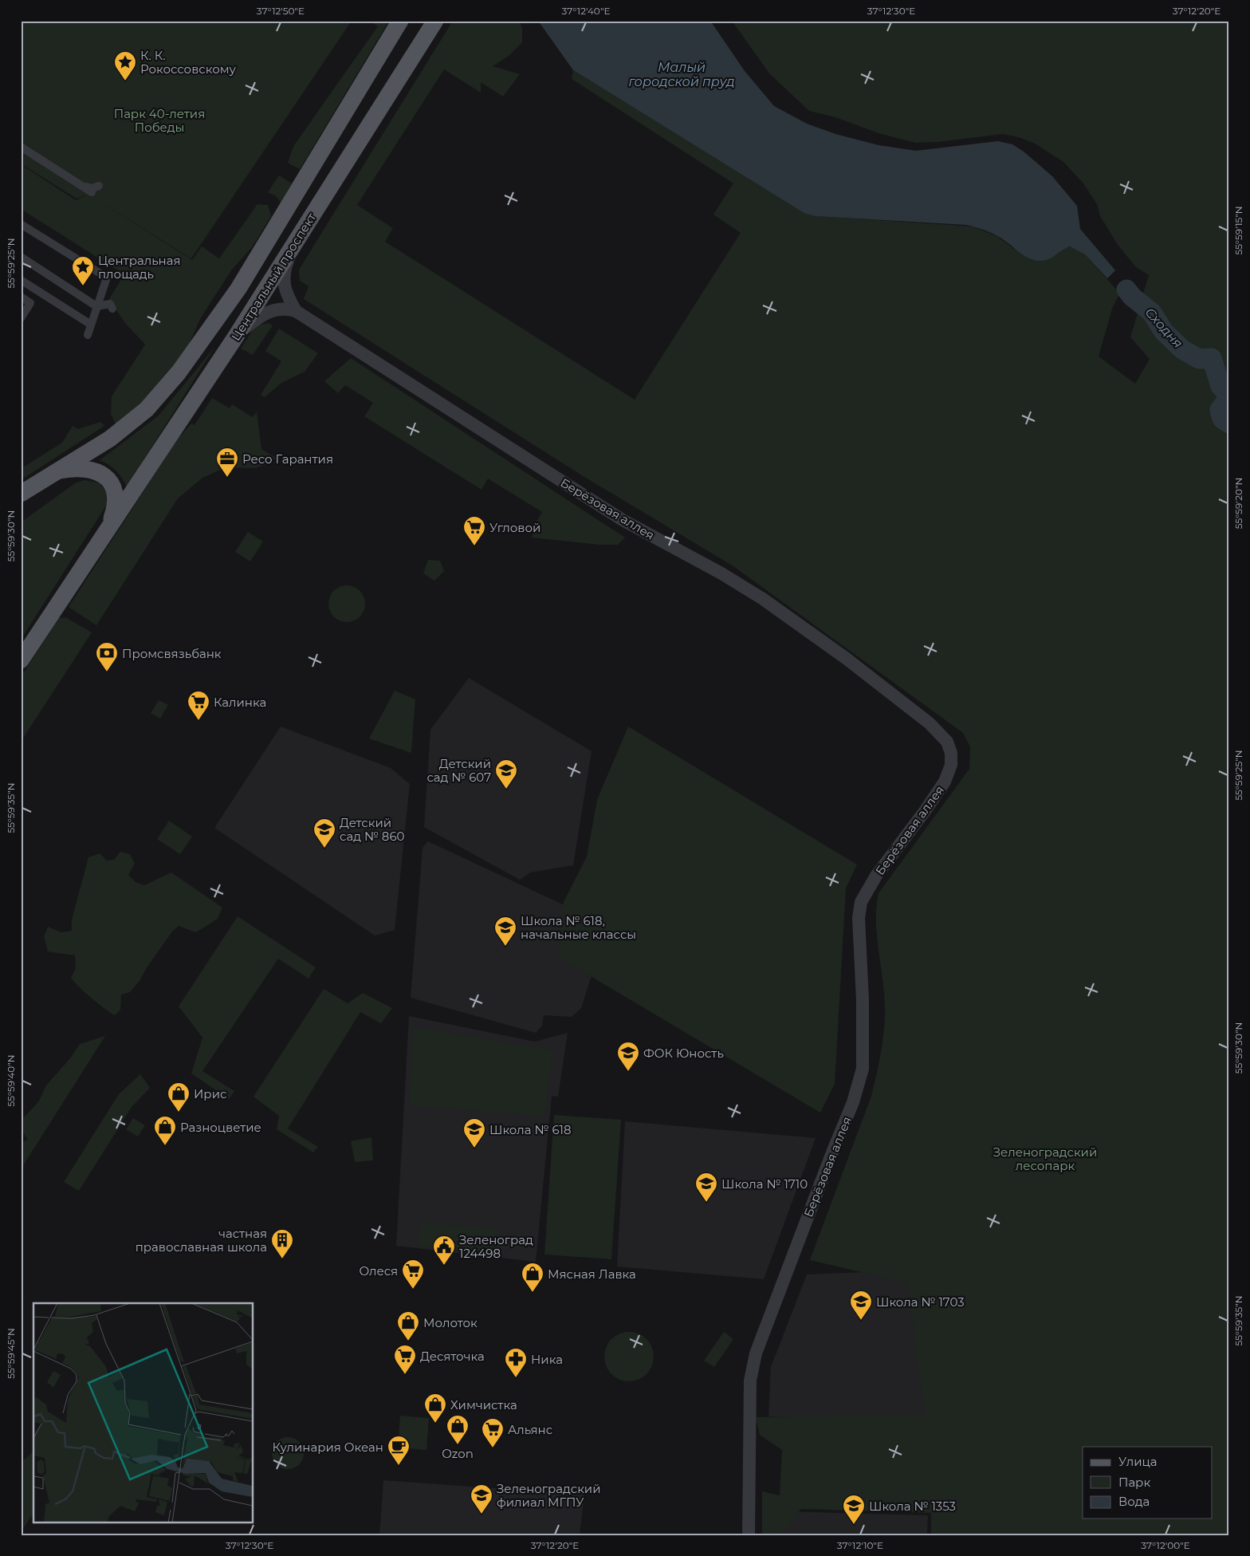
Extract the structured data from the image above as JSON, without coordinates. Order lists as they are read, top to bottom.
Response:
{
  "streets": {
    "main road": ["Центральный проспект"],
    "street": ["Берёзовая аллея"]
  },
  "water": ["Малый городской пруд", "Сходня"],
  "parks": ["Парк 40-летия Победы", "Зеленоградский лесопарк"],
  "places": {
    "place": ["К. К. Рокоссовскому", "Центральная площадь"],
    "office": ["Ресо Гарантия"],
    "supermarket": [
      "Угловой",
      "Калинка",
      "Олеся",
      "Десяточка",
      "Альянс"
    ],
    "bank": ["Промсвязьбанк"],
    "school or university": [
      "Детский сад № 607",
      "Детский сад № 860",
      "Школа № 618, начальные классы",
      "ФОК Юность",
      "Школа № 618",
      "Школа № 1710",
      "Школа № 1703",
      "Зеленоградский филиал МГПУ",
      "Школа № 1353"
    ],
    "shop": [
      "Ирис",
      "Разноцветие",
      "Мясная Лавка",
      "Молоток",
      "Химчистка",
      "Ozon"
    ],
    "building": ["частная православная школа"],
    "public building": ["Зеленоград 124498"],
    "pharmacy": ["Ника"],
    "cafe": ["Кулинария Океан"]
  },
  "legend": ["Улица", "Парк", "Вода"],
  "coordinates": [
    "37°12'50\"E",
    "37°12'40\"E",
    "37°12'30\"E",
    "37°12'20\"E",
    "55°59'15\"N",
    "55°59'25\"N",
    "55°59'20\"N",
    "55°59'30\"N",
    "55°59'35\"N",
    "55°59'40\"N",
    "55°59'45\"N",
    "37°12'10\"E",
    "37°12'00\"E"
  ]
}
